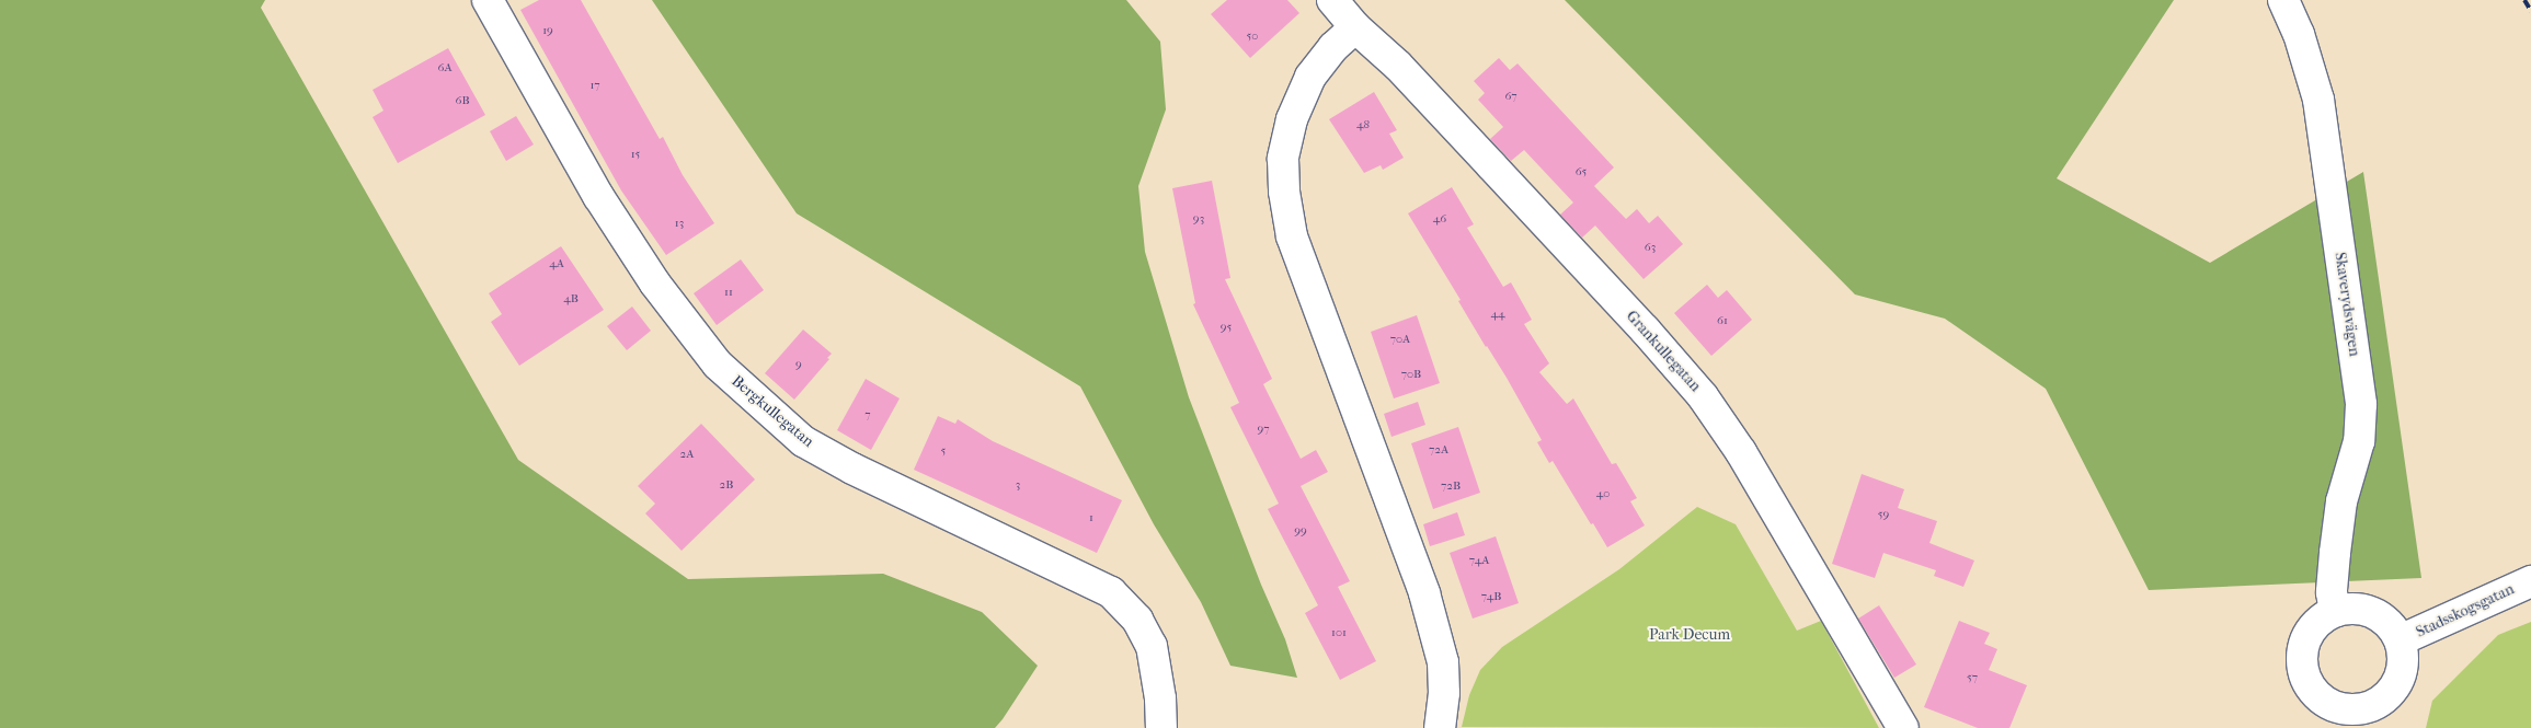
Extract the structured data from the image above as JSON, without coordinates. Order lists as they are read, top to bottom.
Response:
{
  "streets": {
    "street": [
      "Skaverydsvägen",
      "Grankullegatan",
      "Bergkullegatan",
      "Stadsskogsgatan"
    ]
  },
  "crossings": [
    ["Skaverydsvägen", "Stadsskogsgatan"]
  ],
  "parks": ["Park Decum"],
  "house_numbers": [
    "19",
    "50",
    "6A",
    "17",
    "67",
    "6B",
    "48",
    "15",
    "65",
    "93",
    "46",
    "13",
    "63",
    "4A",
    "11",
    "4B",
    "44",
    "61",
    "95",
    "70A",
    "9",
    "70B",
    "7",
    "97",
    "72A",
    "5",
    "2A",
    "2B",
    "3",
    "72B",
    "40",
    "59",
    "1",
    "99",
    "74A",
    "74B",
    "101",
    "57"
  ]
}
